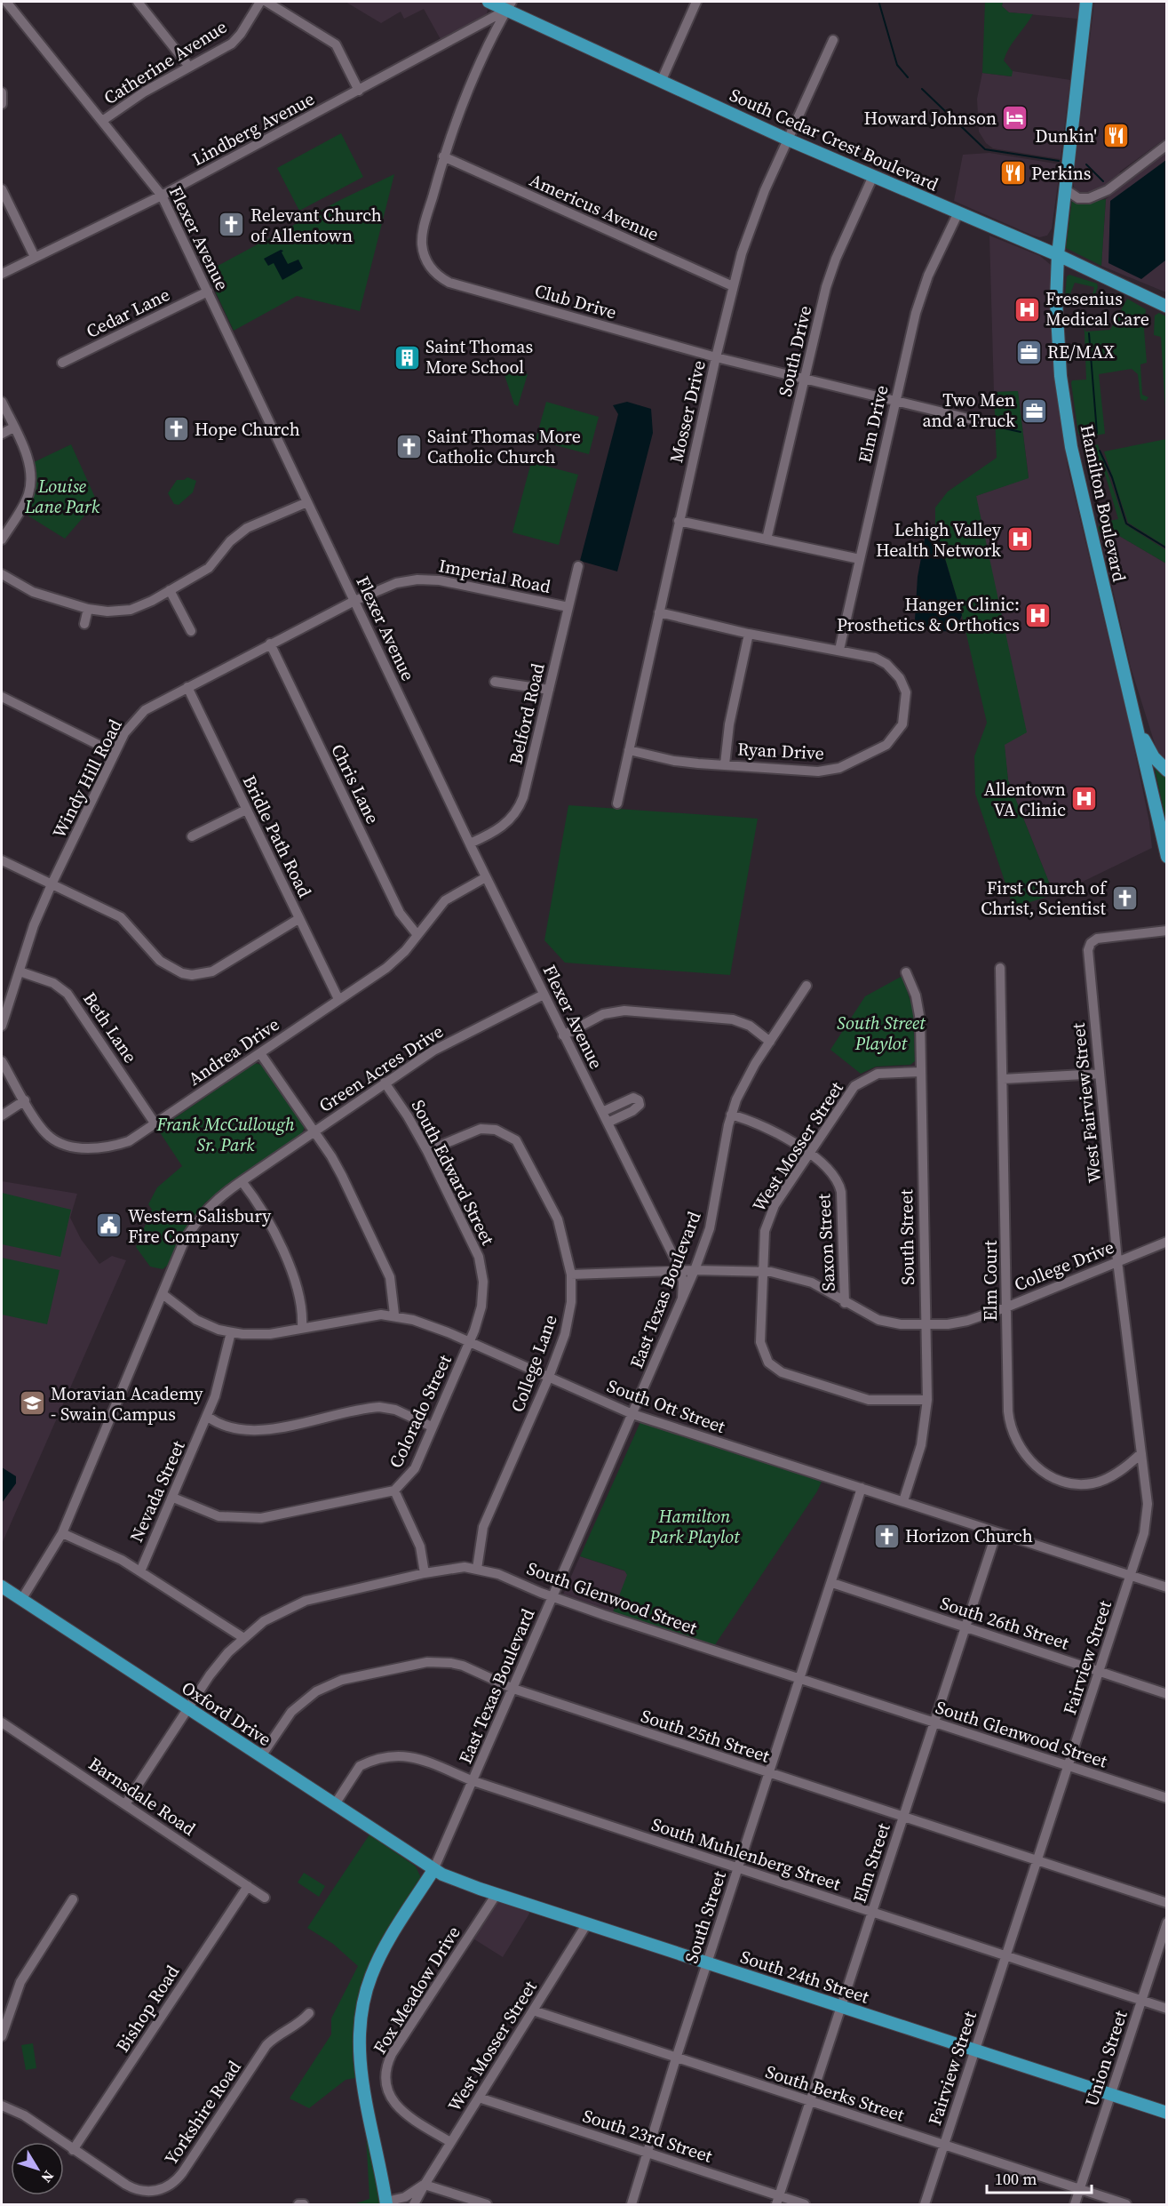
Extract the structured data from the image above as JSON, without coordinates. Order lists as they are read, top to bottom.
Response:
{
  "streets": {
    "main road": [
      "South Cedar Crest Boulevard",
      "Hamilton Boulevard",
      "Oxford Drive",
      "South 24th Street"
    ],
    "street": [
      "Catherine Avenue",
      "Lindberg Avenue",
      "Americus Avenue",
      "Flexer Avenue",
      "Club Drive",
      "Cedar Lane",
      "South Drive",
      "Mosser Drive",
      "Elm Drive",
      "Imperial Road",
      "Belford Road",
      "Ryan Drive",
      "Windy Hill Road",
      "Chris Lane",
      "Bridle Path Road",
      "Beth Lane",
      "Andrea Drive",
      "Green Acres Drive",
      "West Fairview Street",
      "West Mosser Street",
      "South Edward Street",
      "South Street",
      "Saxon Street",
      "College Drive",
      "Elm Court",
      "East Texas Boulevard",
      "College Lane",
      "South Ott Street",
      "Colorado Street",
      "Nevada Street",
      "South Glenwood Street",
      "South 26th Street",
      "Fairview Street",
      "South 25th Street",
      "Barnsdale Road",
      "South Muhlenberg Street",
      "Elm Street",
      "Fox Meadow Drive",
      "Bishop Road",
      "Union Street",
      "South Berks Street",
      "Yorkshire Road",
      "South 23rd Street"
    ]
  },
  "crossings": [
    ["Catherine Avenue", "Flexer Avenue"],
    ["Lindberg Avenue", "South Cedar Crest Boulevard"],
    ["Lindberg Avenue", "Flexer Avenue"],
    ["Lindberg Avenue", "Club Drive"],
    ["South Cedar Crest Boulevard", "Club Drive"],
    ["South Cedar Crest Boulevard", "South Drive"],
    ["South Cedar Crest Boulevard", "Mosser Drive"],
    ["South Cedar Crest Boulevard", "Elm Drive"],
    ["South Cedar Crest Boulevard", "Hamilton Boulevard"],
    ["Americus Avenue", "Club Drive"],
    ["Americus Avenue", "Mosser Drive"],
    ["Flexer Avenue", "Cedar Lane"],
    ["Flexer Avenue", "Imperial Road"],
    ["Flexer Avenue", "Belford Road"],
    ["Flexer Avenue", "Windy Hill Road"],
    ["Flexer Avenue", "Andrea Drive"],
    ["Flexer Avenue", "Green Acres Drive"],
    ["Flexer Avenue", "College Drive"],
    ["Flexer Avenue", "East Texas Boulevard"],
    ["Club Drive", "South Drive"],
    ["Club Drive", "Mosser Drive"],
    ["Club Drive", "Elm Drive"],
    ["Mosser Drive", "Ryan Drive"],
    ["Elm Drive", "Ryan Drive"],
    ["Imperial Road", "Belford Road"],
    ["Imperial Road", "Windy Hill Road"],
    ["Windy Hill Road", "Chris Lane"],
    ["Windy Hill Road", "Bridle Path Road"],
    ["Windy Hill Road", "Beth Lane"],
    ["Chris Lane", "Andrea Drive"],
    ["Bridle Path Road", "Andrea Drive"],
    ["Beth Lane", "Andrea Drive"],
    ["Green Acres Drive", "South Edward Street"],
    ["Green Acres Drive", "South Ott Street"],
    ["Green Acres Drive", "Oxford Drive"],
    ["West Fairview Street", "College Drive"],
    ["West Fairview Street", "Fairview Street"],
    ["West Mosser Street", "South Street"],
    ["West Mosser Street", "Saxon Street"],
    ["West Mosser Street", "College Drive"],
    ["West Mosser Street", "South 24th Street"],
    ["West Mosser Street", "Fox Meadow Drive"],
    ["West Mosser Street", "South Berks Street"],
    ["West Mosser Street", "South 23rd Street"],
    ["South Edward Street", "College Lane"],
    ["South Edward Street", "South Ott Street"],
    ["South Edward Street", "Colorado Street"],
    ["South Street", "College Drive"],
    ["South Street", "South Ott Street"],
    ["South Street", "South Glenwood Street"],
    ["South Street", "South 26th Street"],
    ["South Street", "South 25th Street"],
    ["South Street", "South Muhlenberg Street"],
    ["South Street", "South 24th Street"],
    ["South Street", "South Berks Street"],
    ["South Street", "South 23rd Street"],
    ["Saxon Street", "College Drive"],
    ["Saxon Street", "East Texas Boulevard"],
    ["College Drive", "Elm Court"],
    ["College Drive", "East Texas Boulevard"],
    ["College Drive", "College Lane"],
    ["College Drive", "Fairview Street"],
    ["Elm Court", "Fairview Street"],
    ["East Texas Boulevard", "South Ott Street"],
    ["East Texas Boulevard", "South Glenwood Street"],
    ["East Texas Boulevard", "Oxford Drive"],
    ["East Texas Boulevard", "South 25th Street"],
    ["East Texas Boulevard", "South Muhlenberg Street"],
    ["East Texas Boulevard", "South 24th Street"],
    ["College Lane", "South Ott Street"],
    ["College Lane", "South Glenwood Street"],
    ["South Ott Street", "Colorado Street"],
    ["South Ott Street", "Nevada Street"],
    ["South Ott Street", "Fairview Street"],
    ["South Ott Street", "Elm Street"],
    ["South Glenwood Street", "Fairview Street"],
    ["South Glenwood Street", "Oxford Drive"],
    ["South Glenwood Street", "Barnsdale Road"],
    ["South Glenwood Street", "Elm Street"],
    ["South 26th Street", "Fairview Street"],
    ["South 26th Street", "Elm Street"],
    ["Fairview Street", "South 25th Street"],
    ["Fairview Street", "South Muhlenberg Street"],
    ["Fairview Street", "South 24th Street"],
    ["Fairview Street", "South Berks Street"],
    ["Oxford Drive", "South 25th Street"],
    ["Oxford Drive", "South Muhlenberg Street"],
    ["Oxford Drive", "South 24th Street"],
    ["South 25th Street", "Elm Street"],
    ["Barnsdale Road", "Bishop Road"],
    ["South Muhlenberg Street", "Elm Street"],
    ["South Muhlenberg Street", "Union Street"],
    ["Elm Street", "South 24th Street"],
    ["Elm Street", "South Berks Street"],
    ["Elm Street", "South 23rd Street"],
    ["South 24th Street", "Fox Meadow Drive"],
    ["South 24th Street", "Union Street"],
    ["Bishop Road", "Yorkshire Road"],
    ["Union Street", "South Berks Street"]
  ],
  "parks": [
    "Louise Lane Park",
    "South Street Playlot",
    "Frank McCullough Sr. Park",
    "Hamilton Park Playlot"
  ],
  "places": {
    "hotel": ["Howard Johnson"],
    "restaurant": ["Dunkin'", "Perkins"],
    "church": [
      "Relevant Church of Allentown",
      "Hope Church",
      "Saint Thomas More Catholic Church",
      "First Church of Christ, Scientist",
      "Horizon Church"
    ],
    "hospital": [
      "Fresenius Medical Care",
      "Lehigh Valley Health Network",
      "Hanger Clinic: Prosthetics & Orthotics",
      "Allentown VA Clinic"
    ],
    "office": ["RE/MAX", "Two Men and a Truck"],
    "building": ["Saint Thomas More School"],
    "public building": ["Western Salisbury Fire Company"],
    "school or university": ["Moravian Academy - Swain Campus"]
  },
  "scale_bar": "100 m",
  "north": "bottom right"
}
